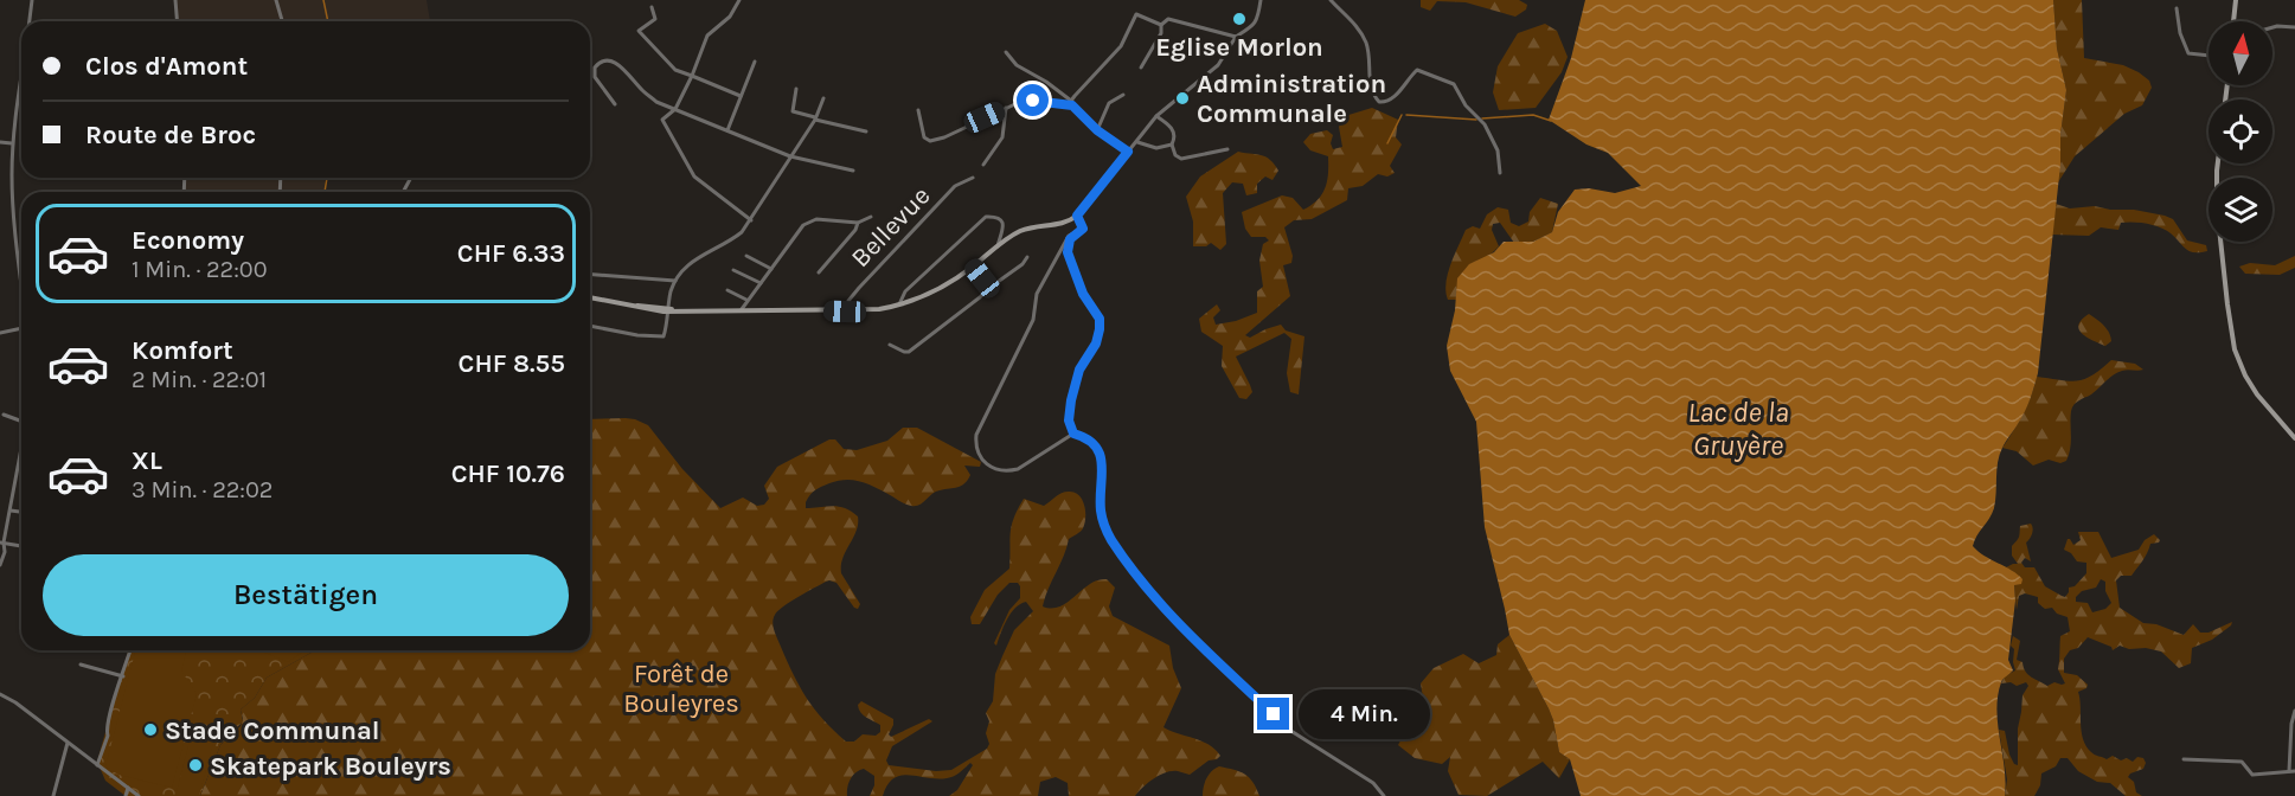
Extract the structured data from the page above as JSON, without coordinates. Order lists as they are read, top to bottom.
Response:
{
  "streets": {
    "street": ["Bellevue"]
  },
  "water": ["Lac de la Gruyère"],
  "parks": ["Forêt de Bouleyres"],
  "places": [
    "Eglise Morlon",
    "Administration Communale",
    "Stade Communal",
    "Skatepark Bouleyrs"
  ],
  "north": "top",
  "page": {
    "banner": ["Clos d'Amont", "Route de Broc"],
    "list": [
      {
        "name": "Economy",
        "note": "1 Min. · 22:00",
        "value": "CHF 6.33"
      },
      {
        "name": "Komfort",
        "note": "2 Min. · 22:01",
        "value": "CHF 8.55"
      },
      {
        "name": "XL",
        "note": "3 Min. · 22:02",
        "value": "CHF 10.76"
      }
    ],
    "buttons": "Bestätigen",
    "bubble": "4 Min."
  }
}
